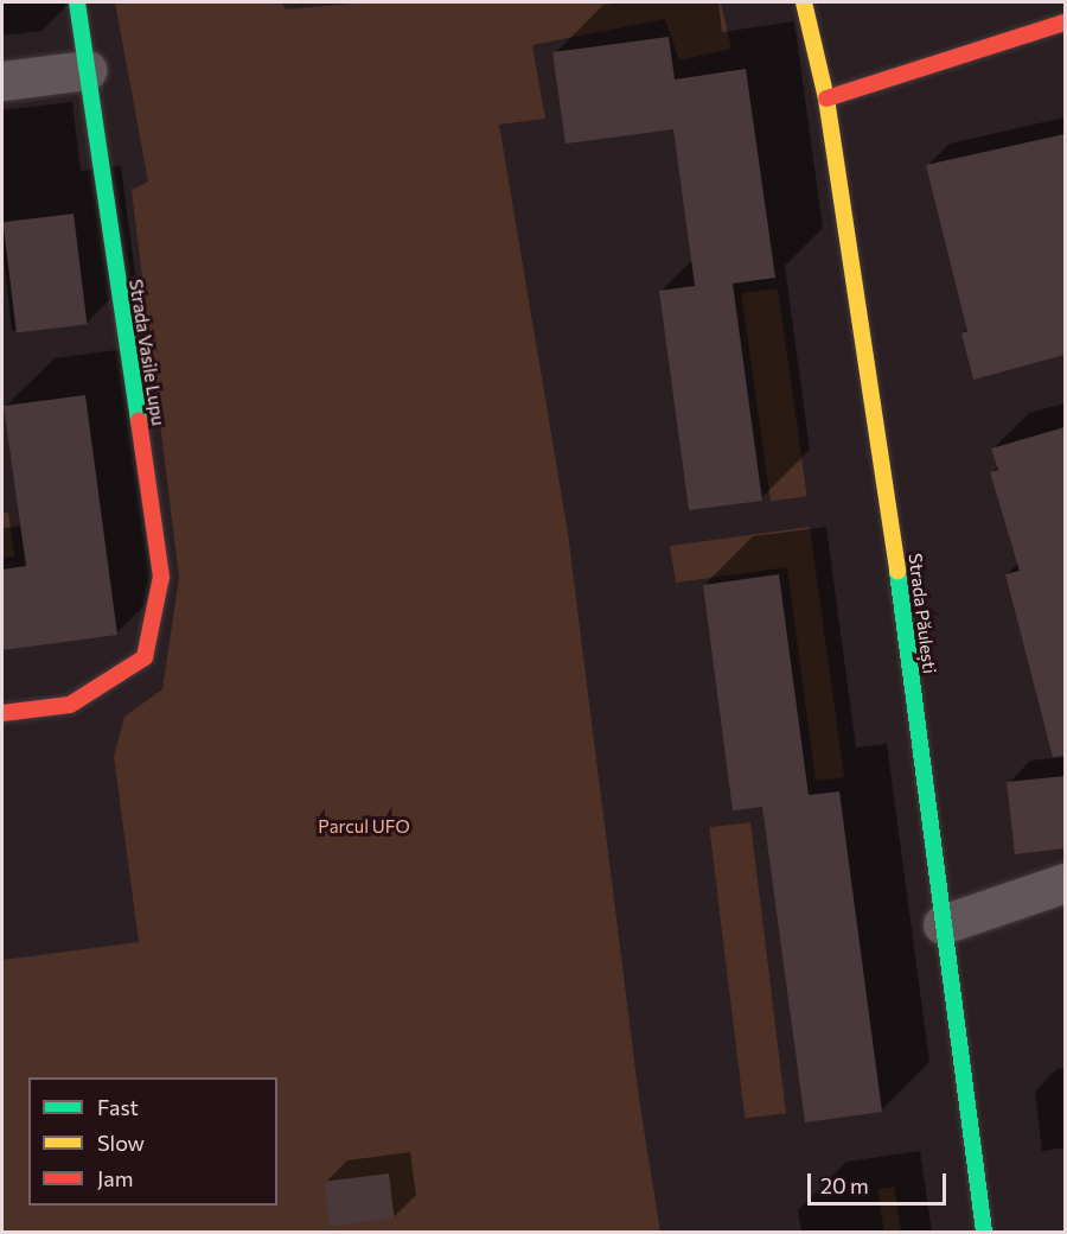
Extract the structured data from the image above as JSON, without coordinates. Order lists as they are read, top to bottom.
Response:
{
  "streets": {
    "main road": ["Strada Vasile Lupu", "Strada Păulești"]
  },
  "parks": ["Parcul UFO"],
  "legend": ["Fast", "Slow", "Jam"],
  "scale_bar": "20 m"
}
